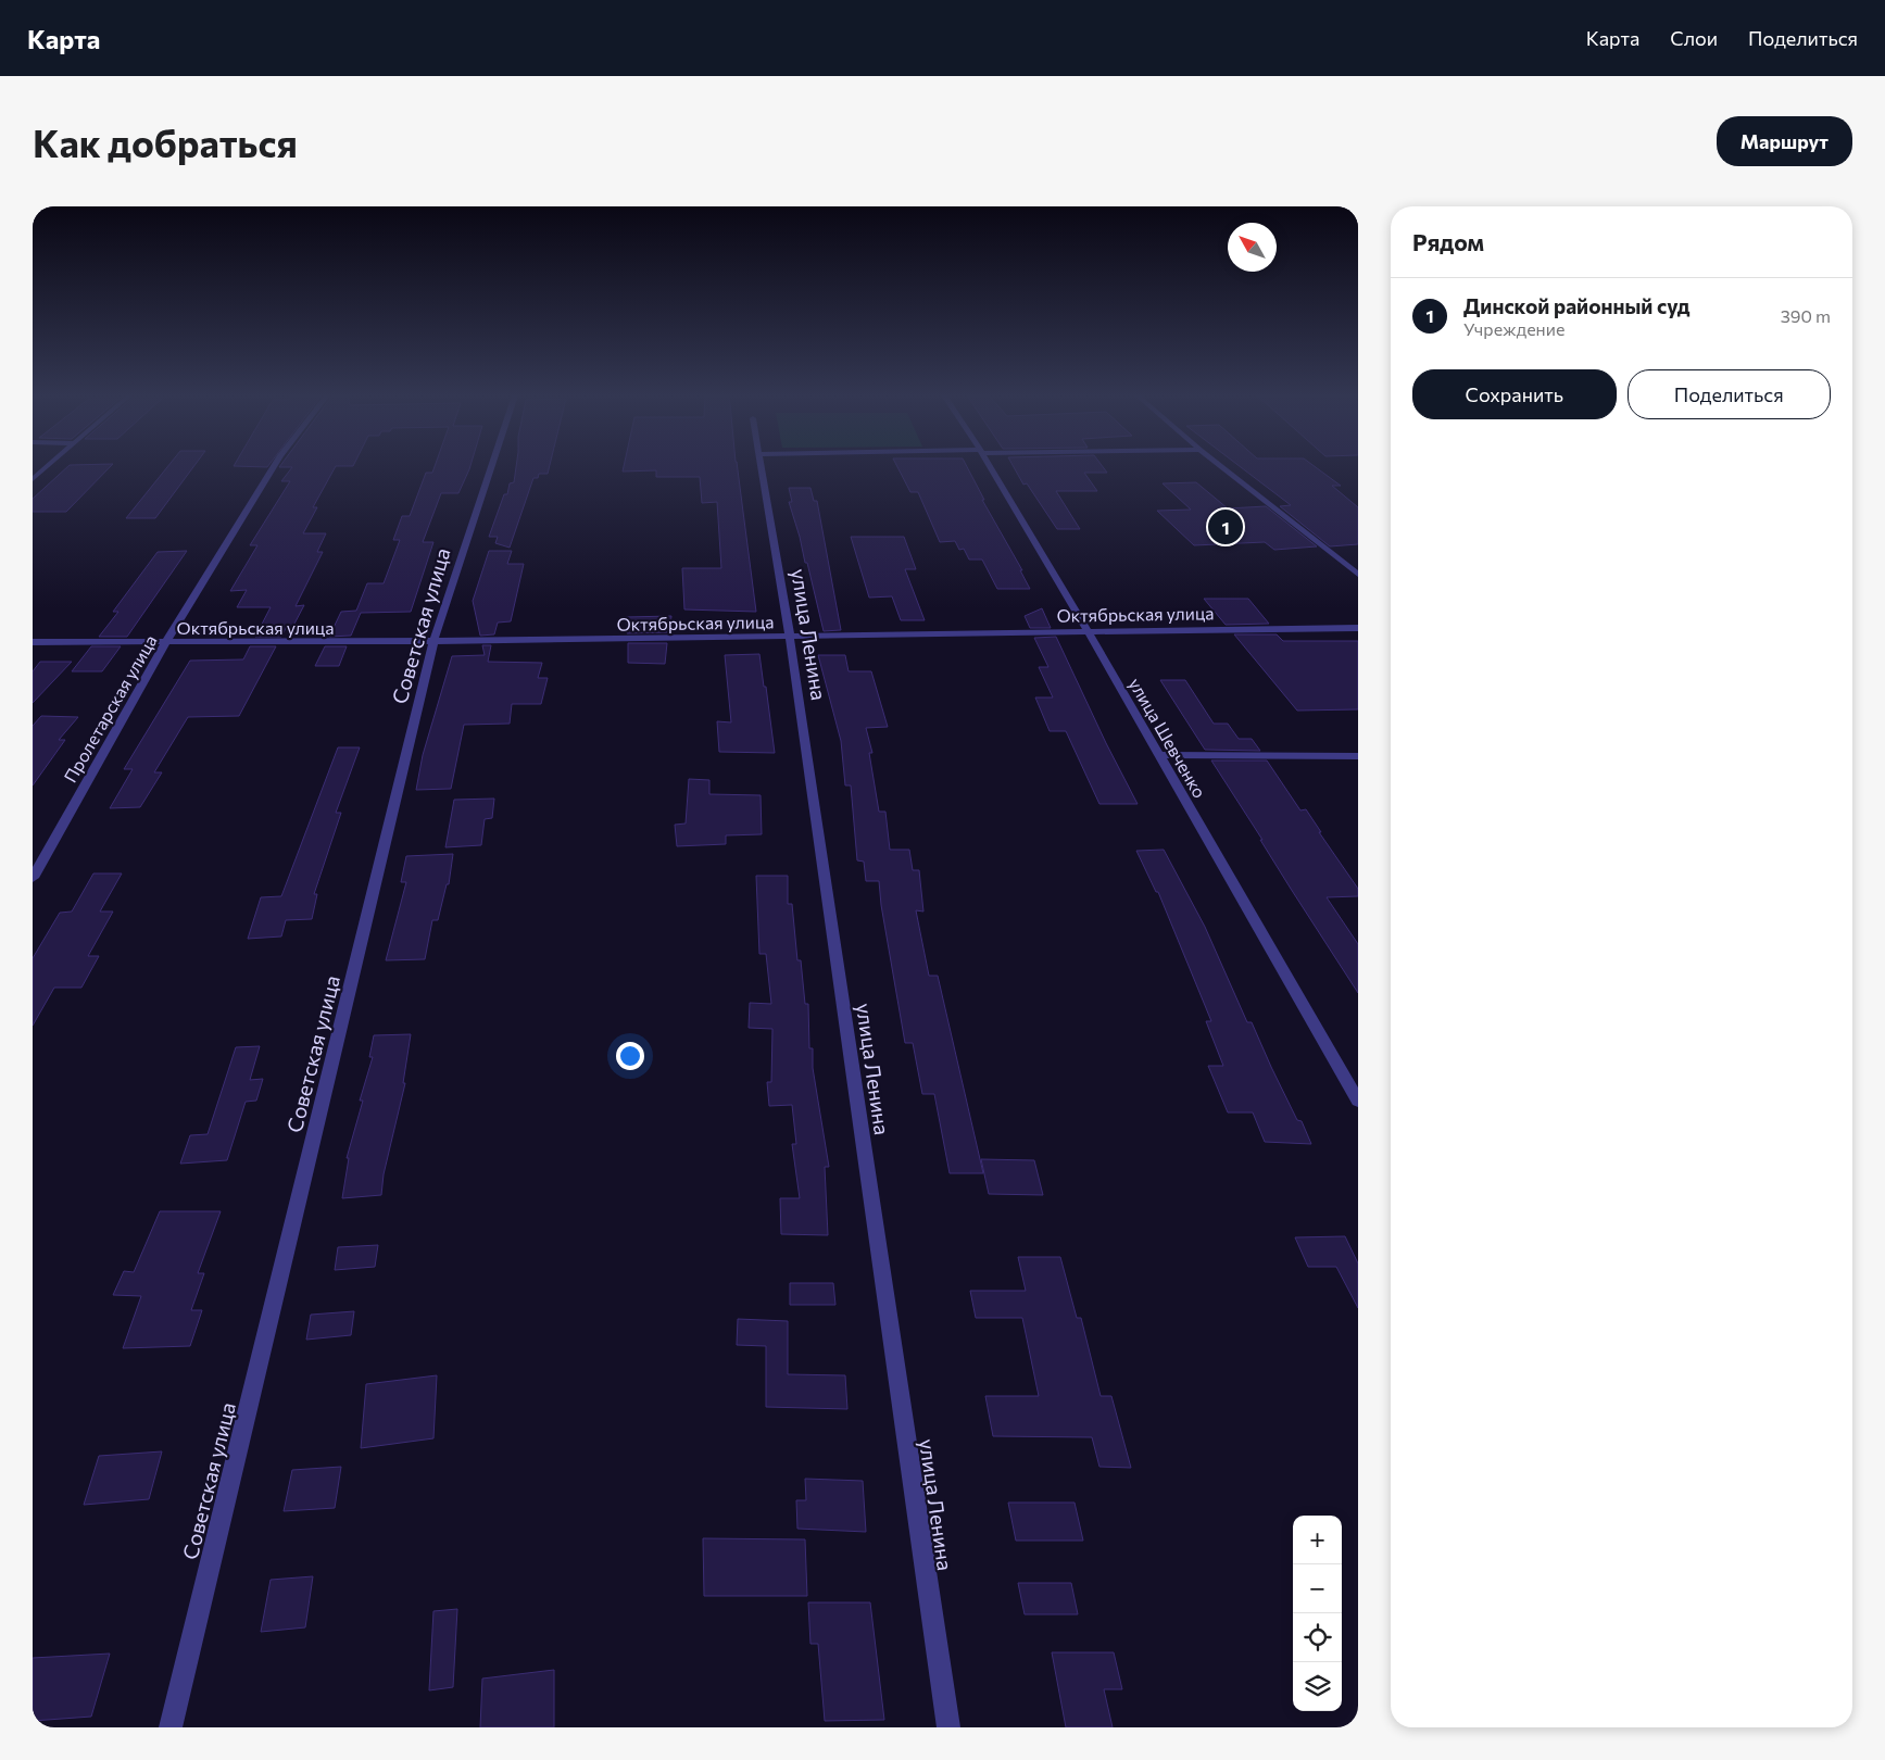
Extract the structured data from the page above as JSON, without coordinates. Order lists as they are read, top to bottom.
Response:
{
  "streets": {
    "street": [
      "Октябрьская улица",
      "Советская улица",
      "улица Ленина",
      "Пролетарская улица",
      "улица Шевченко"
    ]
  },
  "crossings": [
    ["Октябрьская улица", "Советская улица"],
    ["Октябрьская улица", "улица Ленина"],
    ["Октябрьская улица", "Пролетарская улица"],
    ["Октябрьская улица", "улица Шевченко"]
  ],
  "north": "top left",
  "page": {
    "header": "Карта",
    "nav": ["Карта", "Слои", "Поделиться"],
    "buttons": [
      "Маршрут",
      ["Сохранить", "Поделиться"]
    ],
    "title": "Как добраться",
    "heading": "Рядом",
    "list": [
      {
        "mark": "1",
        "name": "Динской районный суд",
        "note": "Учреждение",
        "value": "390 m"
      }
    ],
    "pins": "1",
    "map_buttons": ["+", "−"]
  }
}
